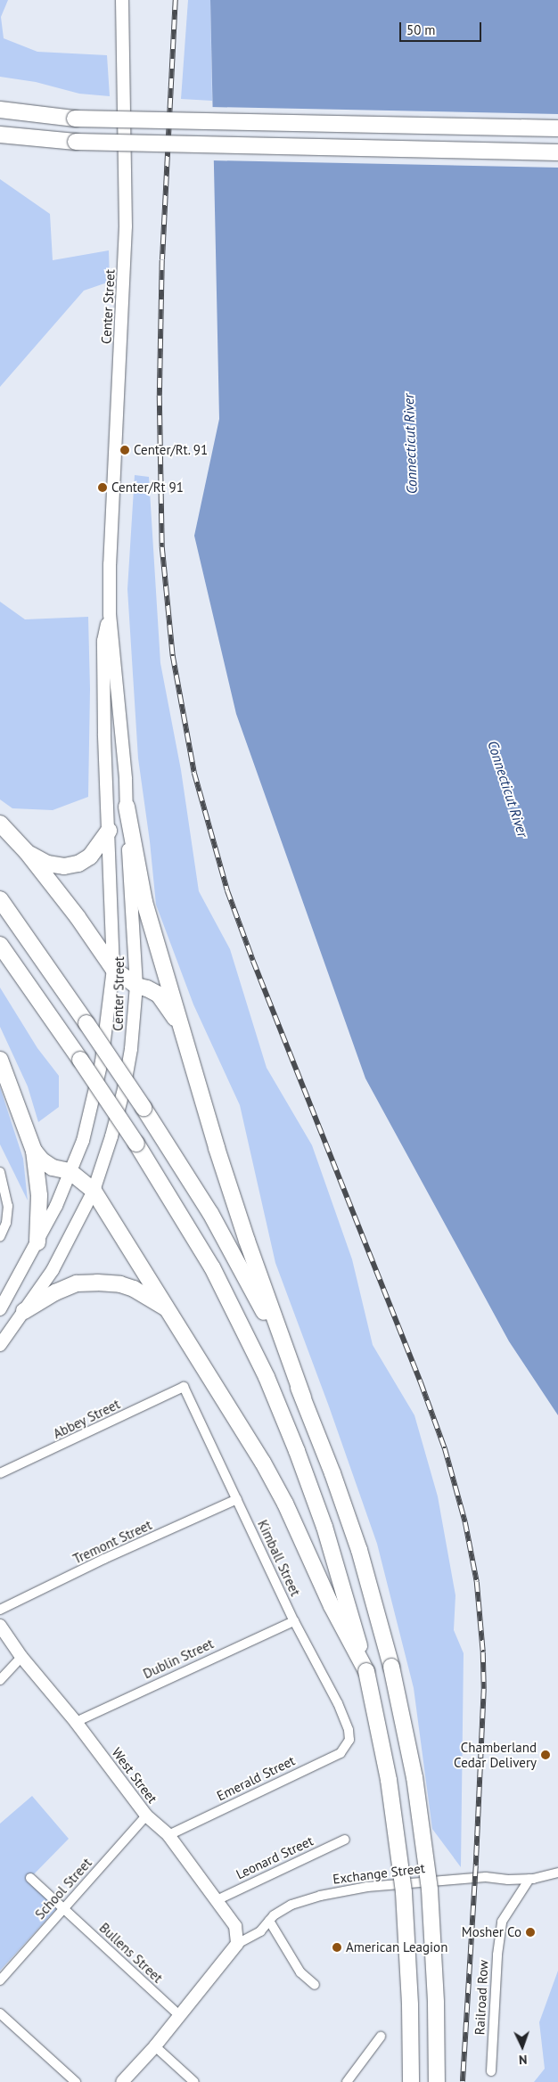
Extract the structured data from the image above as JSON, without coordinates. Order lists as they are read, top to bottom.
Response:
{
  "streets": {
    "main road": ["Center Street", "West Street", "Exchange Street"],
    "street": [
      "Abbey Street",
      "Tremont Street",
      "Kimball Street",
      "Dublin Street",
      "Emerald Street",
      "Leonard Street",
      "School Street",
      "Bullens Street",
      "Railroad Row"
    ]
  },
  "crossings": [
    ["Abbey Street", "Kimball Street"],
    ["Tremont Street", "Kimball Street"],
    ["Kimball Street", "Dublin Street"],
    ["Kimball Street", "Emerald Street"],
    ["Dublin Street", "West Street"],
    ["West Street", "Emerald Street"],
    ["West Street", "Leonard Street"],
    ["West Street", "Exchange Street"],
    ["West Street", "School Street"],
    ["Exchange Street", "Bullens Street"],
    ["Exchange Street", "Railroad Row"],
    ["School Street", "Bullens Street"]
  ],
  "water": ["Connecticut River"],
  "places": [
    "Center/Rt. 91",
    "Center/Rt 91",
    "Chamberland Cedar Delivery",
    "Mosher Co",
    "American Leagion"
  ],
  "scale_bar": "50 m",
  "north": "bottom"
}
